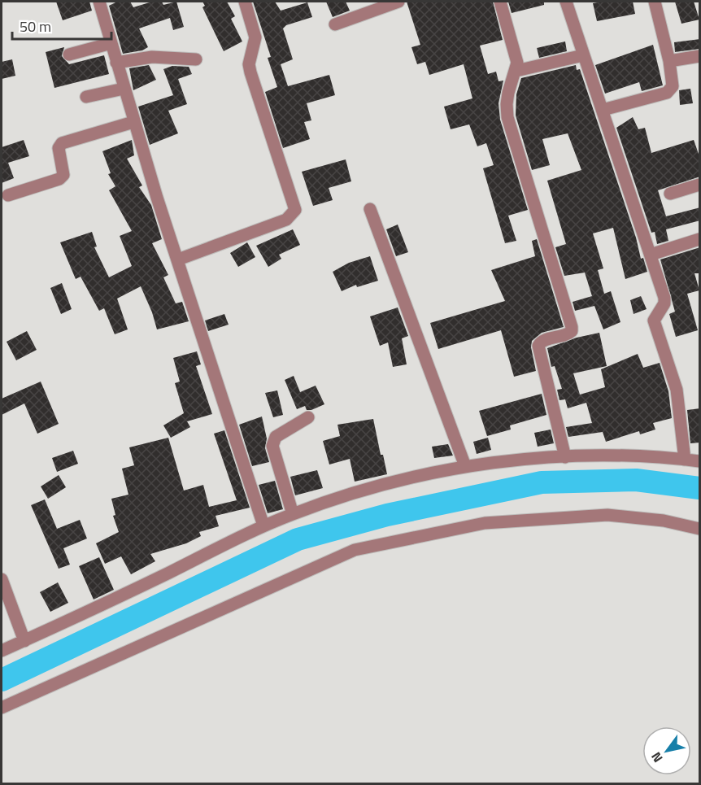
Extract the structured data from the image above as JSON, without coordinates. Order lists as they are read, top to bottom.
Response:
{
  "scale_bar": "50 m",
  "north": "bottom left"
}
